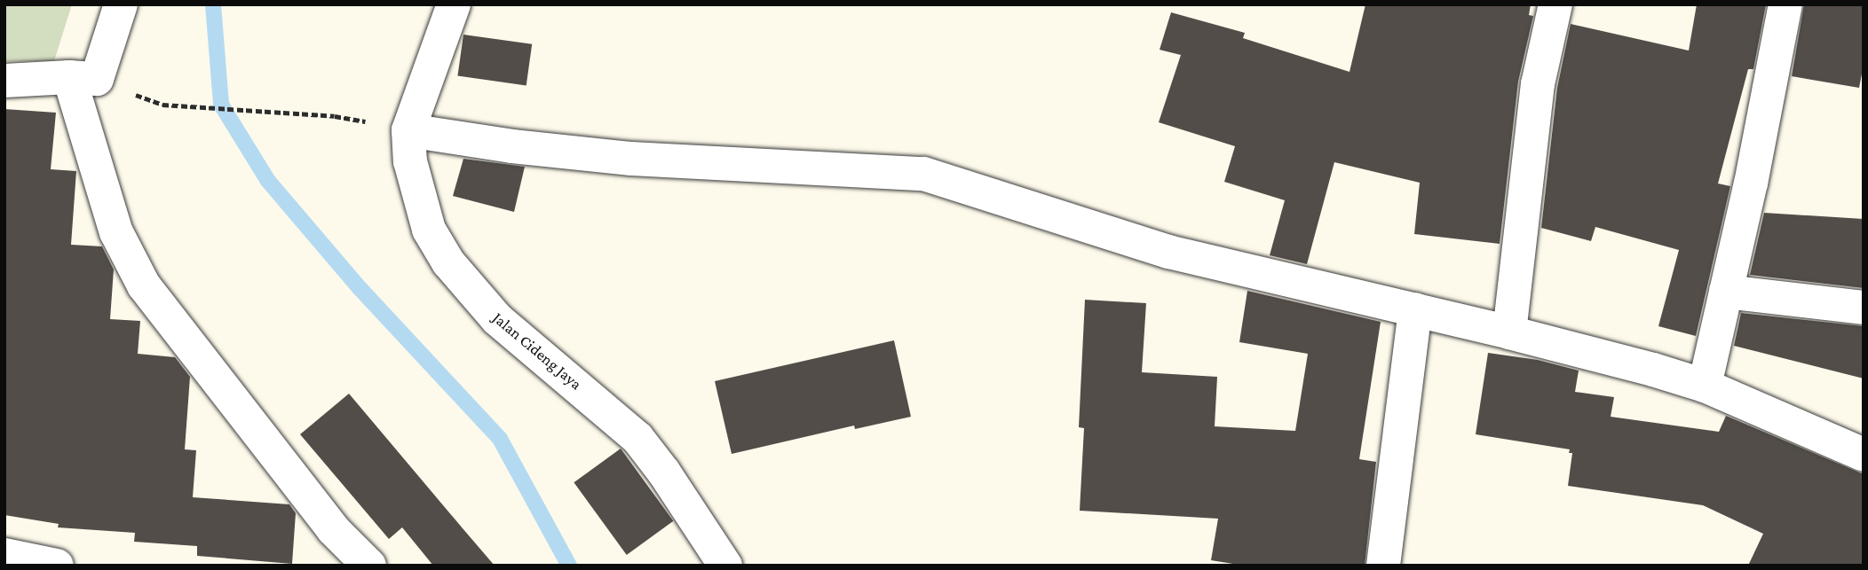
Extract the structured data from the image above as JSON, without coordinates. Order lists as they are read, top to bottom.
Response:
{
  "streets": {
    "street": ["Jalan Cideng Jaya"]
  }
}
